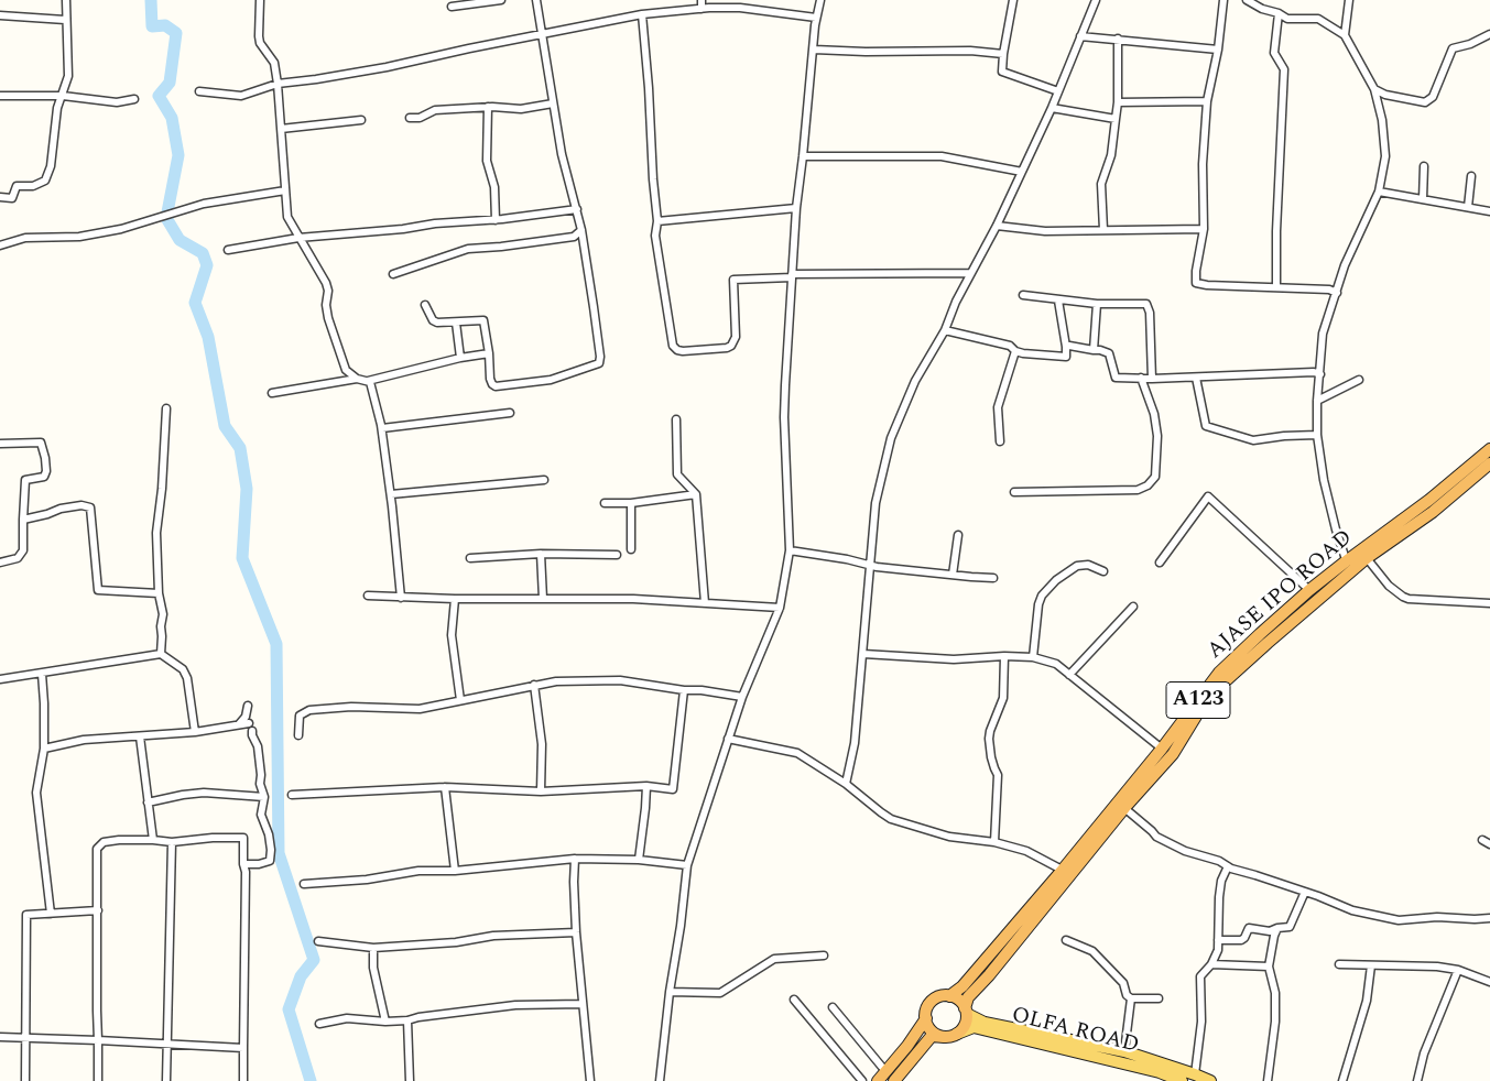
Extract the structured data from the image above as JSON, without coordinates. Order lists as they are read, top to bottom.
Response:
{
  "streets": {
    "highway": ["AJASE IPO ROAD", "A123"],
    "main road": ["OLFA ROAD"]
  },
  "crossings": [
    ["AJASE IPO ROAD", "A123"],
    ["AJASE IPO ROAD", "OLFA ROAD"],
    ["A123", "OLFA ROAD"]
  ]
}
